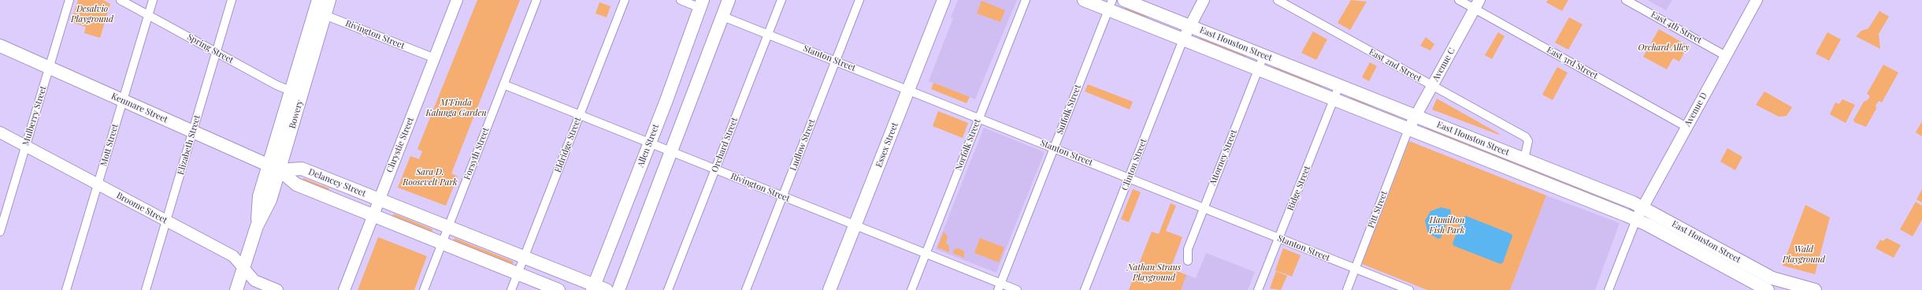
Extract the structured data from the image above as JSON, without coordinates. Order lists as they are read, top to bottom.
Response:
{
  "streets": {
    "main road": [
      "East Houston Street",
      "Avenue C",
      "Kenmare Street",
      "Avenue D",
      "Bowery",
      "Chrystie Street",
      "Essex Street",
      "Allen Street",
      "Delancey Street",
      "Broome Street"
    ],
    "street": [
      "East 4th Street",
      "Rivington Street",
      "Spring Street",
      "Stanton Street",
      "East 3rd Street",
      "East 2nd Street",
      "Suffolk Street",
      "Mulberry Street",
      "Mott Street",
      "Elizabeth Street",
      "Eldridge Street",
      "Orchard Street",
      "Ludlow Street",
      "Norfolk Street",
      "Forsyth Street",
      "Attorney Street",
      "Clinton Street",
      "Ridge Street",
      "Pitt Street"
    ]
  },
  "crossings": [
    ["East 4th Street", "Avenue D"],
    ["Rivington Street", "Suffolk Street"],
    ["Rivington Street", "Bowery"],
    ["Rivington Street", "Chrystie Street"],
    ["Rivington Street", "Eldridge Street"],
    ["Rivington Street", "Orchard Street"],
    ["Rivington Street", "Ludlow Street"],
    ["Rivington Street", "Essex Street"],
    ["Rivington Street", "Norfolk Street"],
    ["Rivington Street", "Allen Street"],
    ["Rivington Street", "Forsyth Street"],
    ["East Houston Street", "Avenue C"],
    ["East Houston Street", "East 2nd Street"],
    ["East Houston Street", "Suffolk Street"],
    ["East Houston Street", "Avenue D"],
    ["East Houston Street", "Attorney Street"],
    ["East Houston Street", "Clinton Street"],
    ["East Houston Street", "Ridge Street"],
    ["East Houston Street", "Pitt Street"],
    ["Spring Street", "Bowery"],
    ["Spring Street", "Mott Street"],
    ["Spring Street", "Elizabeth Street"],
    ["Stanton Street", "Suffolk Street"],
    ["Stanton Street", "Orchard Street"],
    ["Stanton Street", "Ludlow Street"],
    ["Stanton Street", "Essex Street"],
    ["Stanton Street", "Norfolk Street"],
    ["Stanton Street", "Attorney Street"],
    ["Stanton Street", "Clinton Street"],
    ["Stanton Street", "Ridge Street"],
    ["Stanton Street", "Pitt Street"],
    ["East 3rd Street", "Avenue C"],
    ["East 3rd Street", "Avenue D"],
    ["Avenue C", "East 2nd Street"],
    ["Avenue C", "Pitt Street"],
    ["Kenmare Street", "Bowery"],
    ["Kenmare Street", "Mulberry Street"],
    ["Kenmare Street", "Mott Street"],
    ["Kenmare Street", "Elizabeth Street"],
    ["Kenmare Street", "Delancey Street"],
    ["Bowery", "Delancey Street"],
    ["Bowery", "Broome Street"],
    ["Mulberry Street", "Broome Street"],
    ["Mott Street", "Broome Street"],
    ["Elizabeth Street", "Broome Street"],
    ["Chrystie Street", "Delancey Street"],
    ["Eldridge Street", "Delancey Street"],
    ["Allen Street", "Delancey Street"],
    ["Forsyth Street", "Delancey Street"]
  ],
  "parks": [
    "Desalvio Playground",
    "Orchard Alley",
    "M’Finda Kalunga Garden",
    "Sara D. Roosevelt Park",
    "Hamilton Fish Park",
    "Wald Playground",
    "Nathan Straus Playground"
  ]
}
